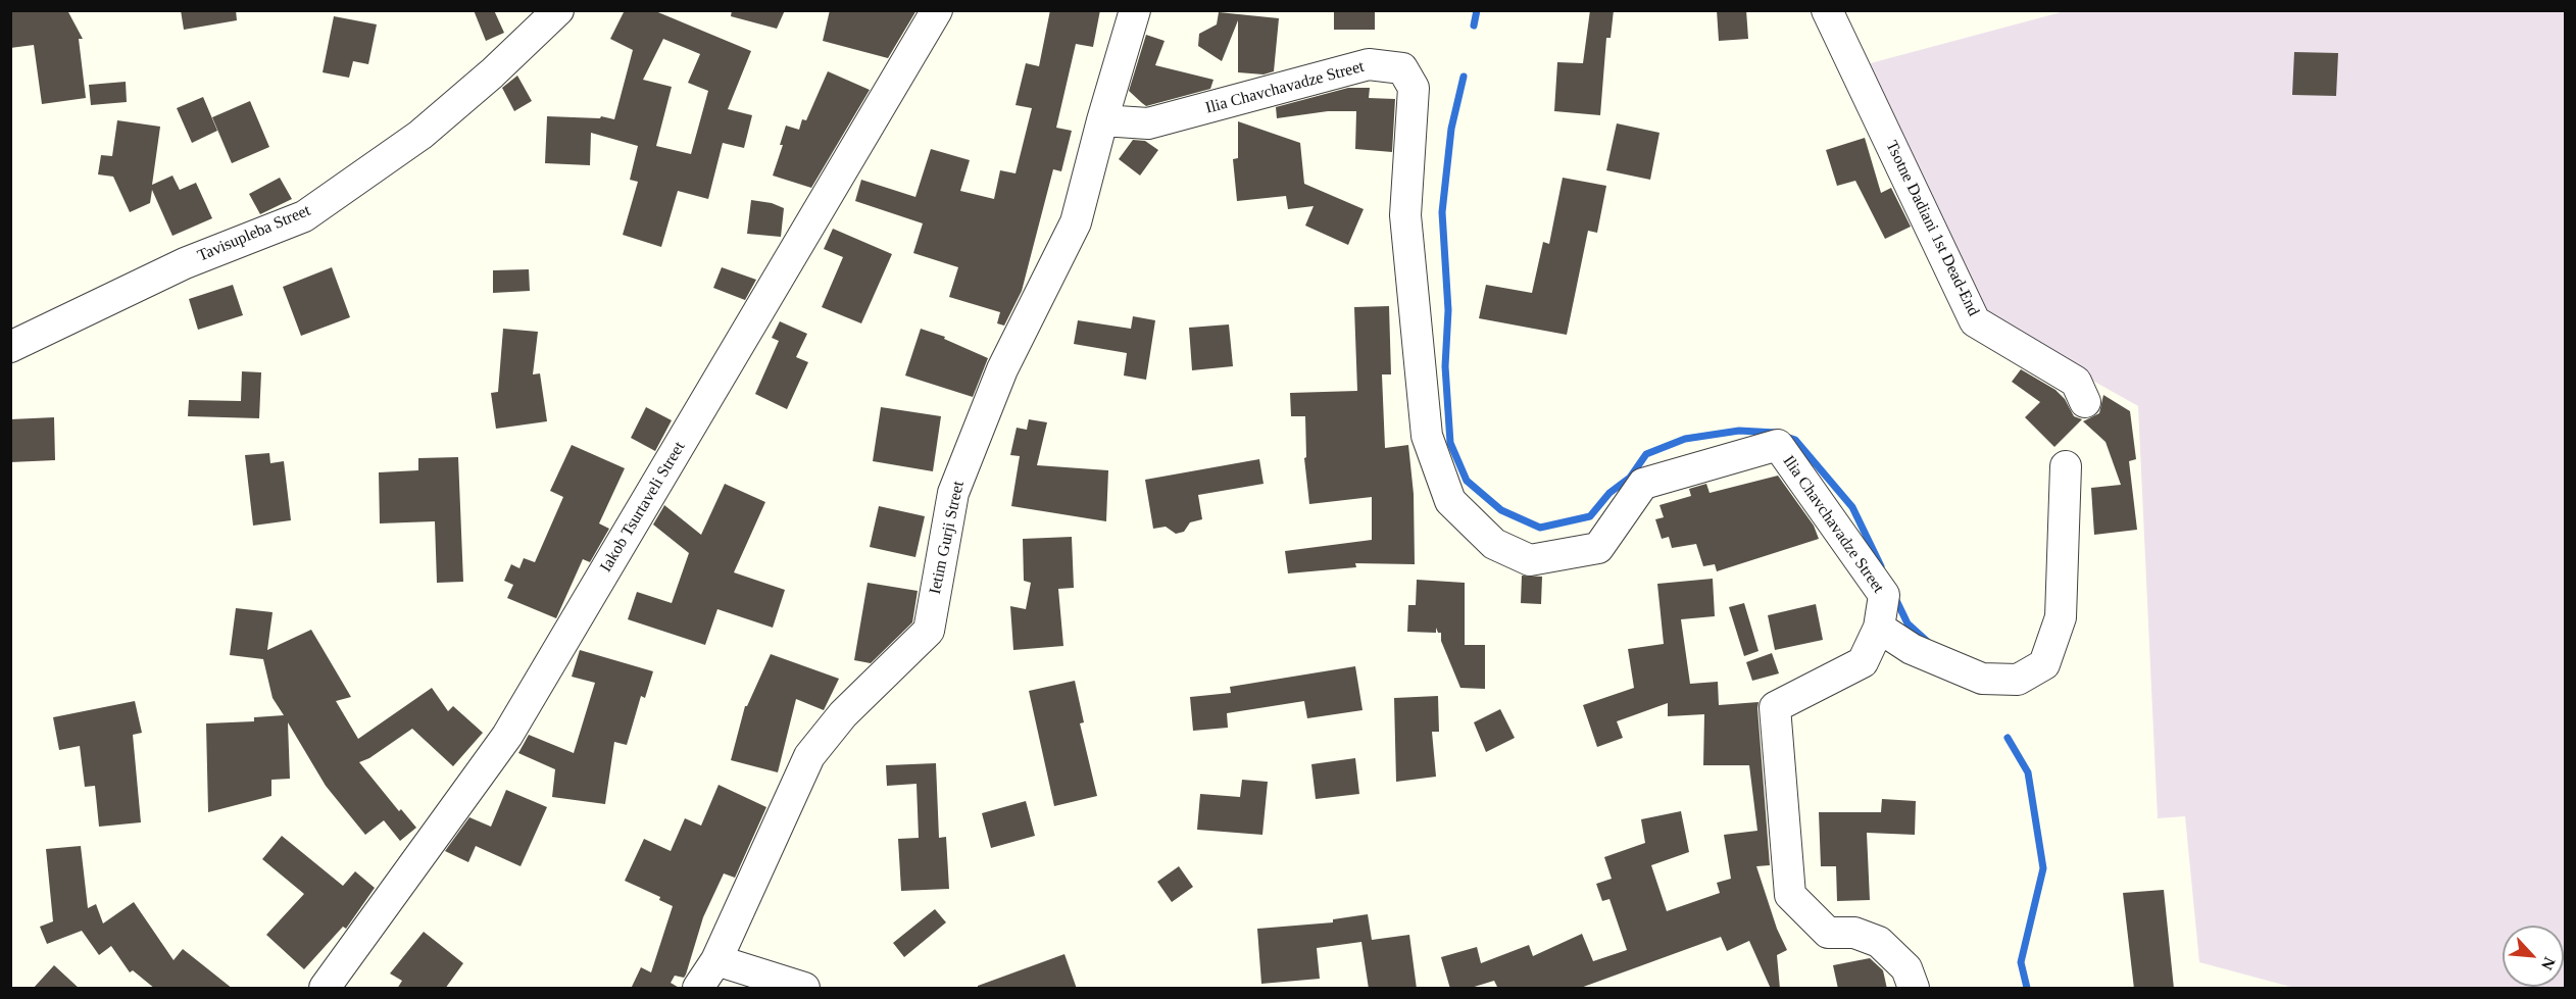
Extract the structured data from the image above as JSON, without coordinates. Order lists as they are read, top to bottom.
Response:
{
  "streets": {
    "street": [
      "Ilia Chavchavadze Street",
      "Tsotne Dadiani 1st Dead-End",
      "Tavisupleba Street",
      "Iakob Tsurtaveli Street",
      "Ietim Gurji Street"
    ]
  },
  "crossings": [
    ["Ilia Chavchavadze Street", "Ietim Gurji Street"]
  ],
  "north": "bottom right"
}
